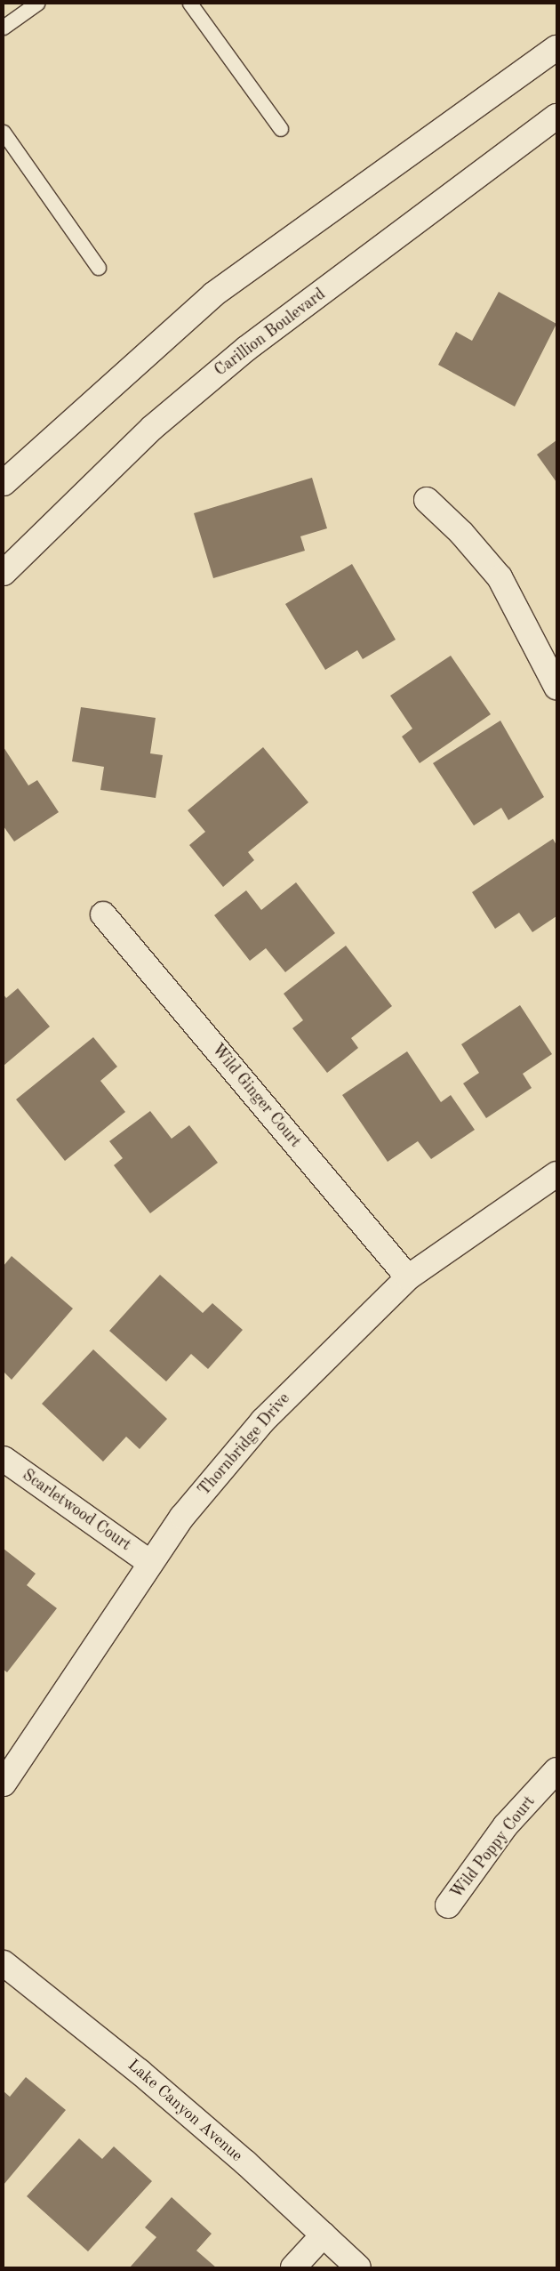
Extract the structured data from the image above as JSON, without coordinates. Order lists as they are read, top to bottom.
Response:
{
  "streets": {
    "street": [
      "Carillion Boulevard",
      "Wild Ginger Court",
      "Thornbridge Drive",
      "Scarletwood Court",
      "Wild Poppy Court",
      "Lake Canyon Avenue"
    ]
  },
  "crossings": [
    ["Wild Ginger Court", "Thornbridge Drive"],
    ["Thornbridge Drive", "Scarletwood Court"]
  ]
}
